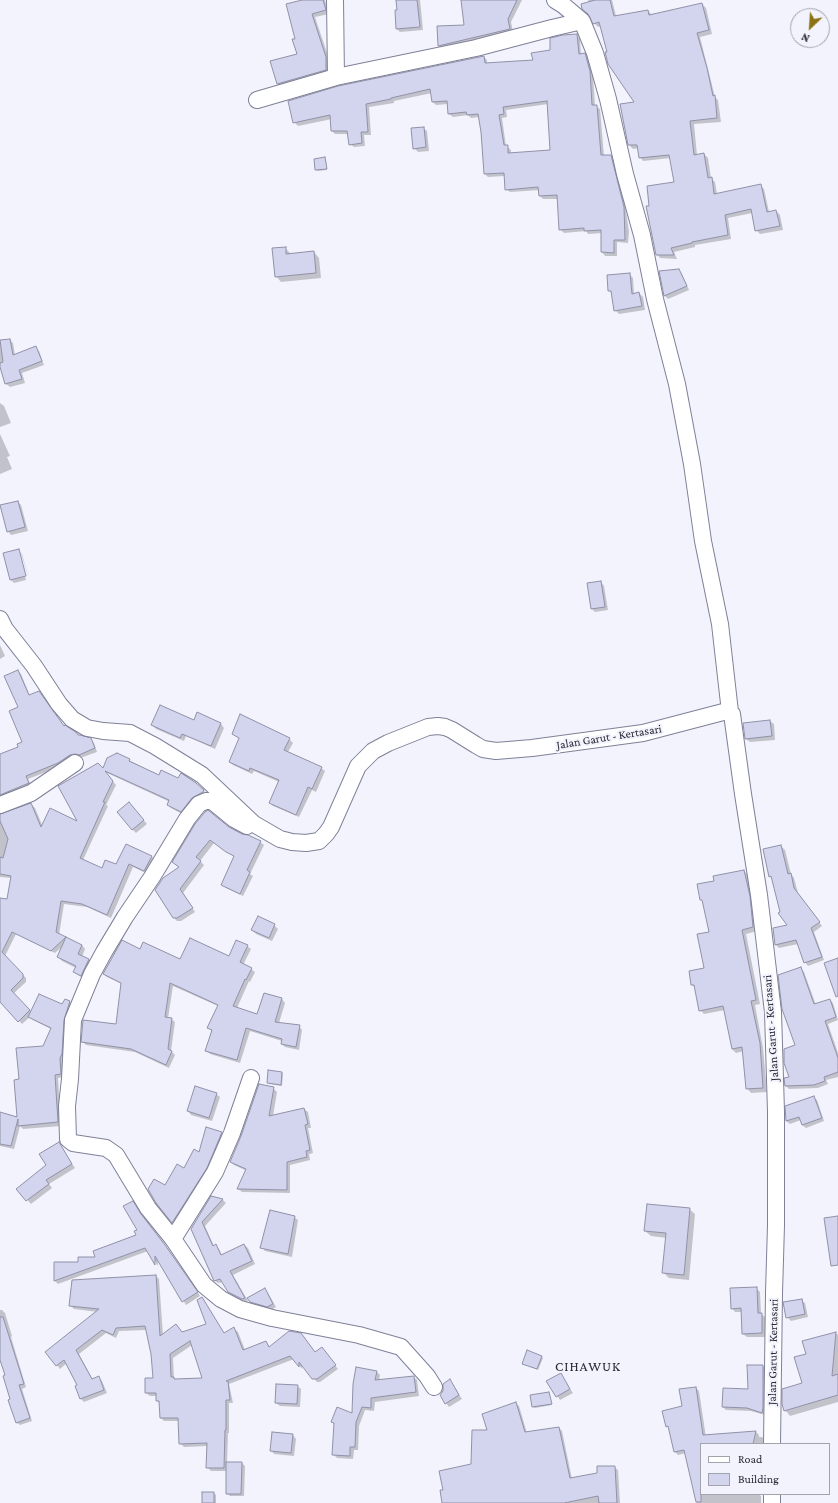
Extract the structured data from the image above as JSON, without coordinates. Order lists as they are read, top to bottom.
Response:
{
  "streets": {
    "street": ["Jalan Garut - Kertasari"]
  },
  "districts": ["CIHAWUK"],
  "legend": ["Road", "Building"],
  "north": "bottom left"
}
